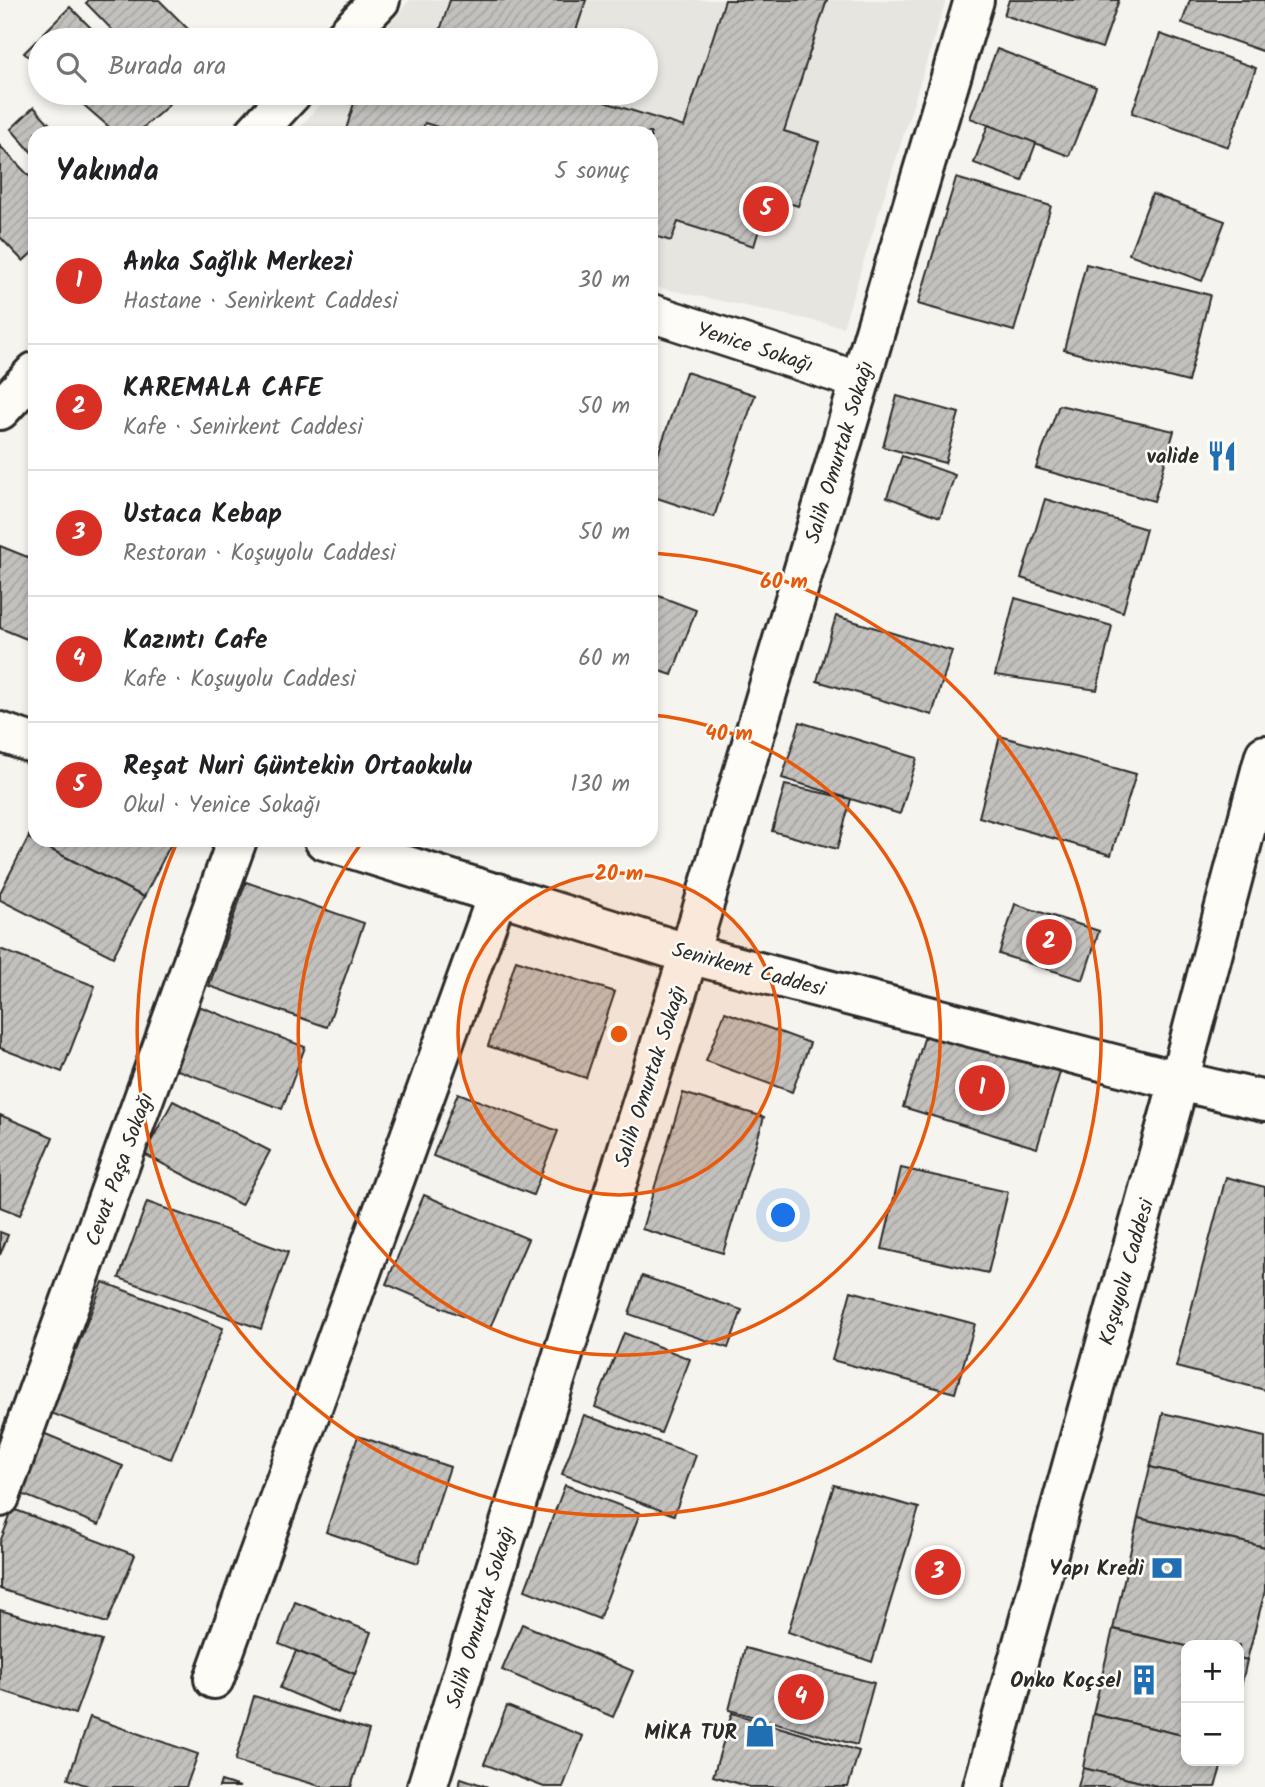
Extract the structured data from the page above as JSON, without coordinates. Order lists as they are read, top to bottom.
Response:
{
  "streets": {
    "street": [
      "Yenice Sokağı",
      "Salih Omurtak Sokağı",
      "Senirkent Caddesi",
      "Cevat Paşa Sokağı",
      "Koşuyolu Caddesi"
    ]
  },
  "crossings": [
    ["Yenice Sokağı", "Salih Omurtak Sokağı"],
    ["Salih Omurtak Sokağı", "Senirkent Caddesi"],
    ["Senirkent Caddesi", "Koşuyolu Caddesi"]
  ],
  "places": {
    "restaurant": ["valide"],
    "bank": ["Yapı Kredi"],
    "building": ["Onko Koçsel"],
    "shop": ["MİKA TUR"]
  },
  "page": {
    "search": "Burada ara",
    "heading": ["Yakında", "5 sonuç"],
    "pins": [
      "5",
      "2",
      "1",
      "3",
      "4"
    ],
    "list": [
      {
        "mark": "1",
        "name": "Anka Sağlık Merkezi",
        "note": "Hastane · Senirkent Caddesi",
        "value": "30 m"
      },
      {
        "mark": "2",
        "name": "KAREMALA CAFE",
        "note": "Kafe · Senirkent Caddesi",
        "value": "50 m"
      },
      {
        "mark": "3",
        "name": "Ustaca Kebap",
        "note": "Restoran · Koşuyolu Caddesi",
        "value": "50 m"
      },
      {
        "mark": "4",
        "name": "Kazıntı Cafe",
        "note": "Kafe · Koşuyolu Caddesi",
        "value": "60 m"
      },
      {
        "mark": "5",
        "name": "Reşat Nuri Güntekin Ortaokulu",
        "note": "Okul · Yenice Sokağı",
        "value": "130 m"
      }
    ],
    "map_buttons": ["+", "−"]
  },
  "rings": ["60 m", "40 m", "20 m"]
}
